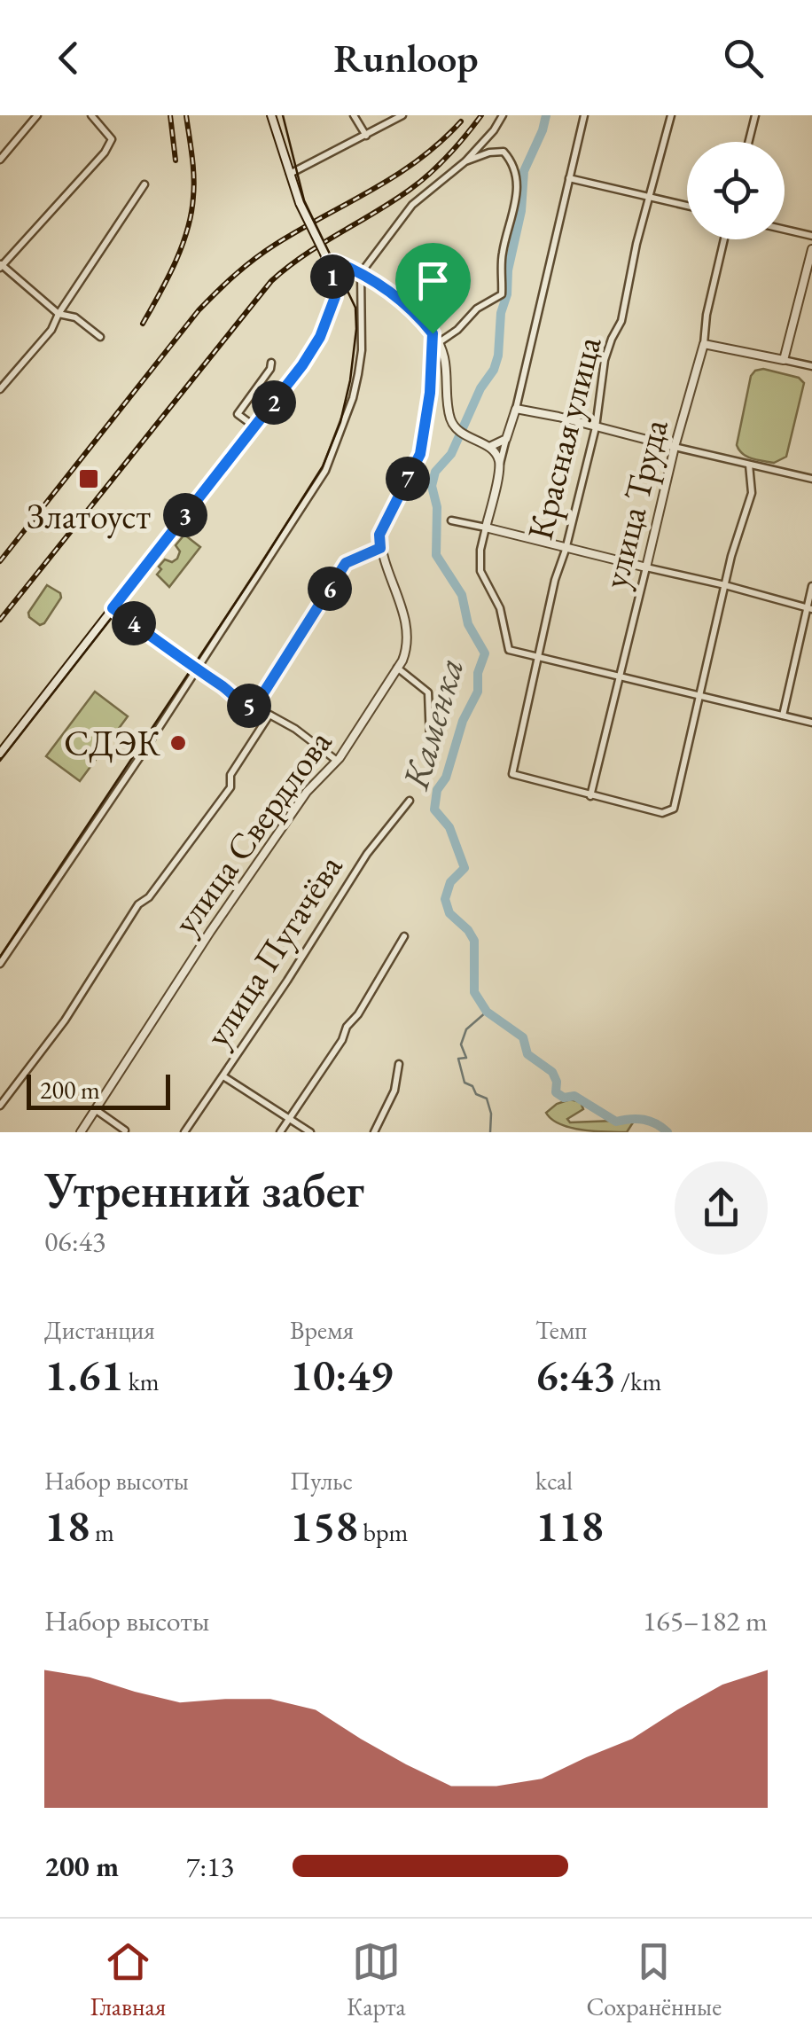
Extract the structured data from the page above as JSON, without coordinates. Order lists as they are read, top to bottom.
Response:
{
  "streets": {
    "street": [
      "Красная улица",
      "улица Труда",
      "улица Свердлова",
      "улица Пугачёва"
    ]
  },
  "crossings": [
    ["Красная улица", "улица Труда"]
  ],
  "water": ["Каменка"],
  "places": {
    "transit": ["Златоуст"],
    "other": ["СДЭК"]
  },
  "scale_bar": "200 m",
  "page": {
    "header": "Runloop",
    "pins": [
      "1",
      "2",
      "7",
      "3",
      "6",
      "4",
      "5"
    ],
    "scale": "200 m",
    "heading": ["Утренний забег", "06:43"],
    "stats": [
      ["Дистанция", "1.61 km"],
      ["Время", "10:49"],
      ["Темп", "6:43 /km"],
      ["Набор высоты", "18 m"],
      ["Пульс", "158 bpm"],
      ["kcal", "118"]
    ],
    "chart": ["Набор высоты", "165–182 m"],
    "list": [
      {
        "name": "200 m",
        "note": "7:13"
      }
    ],
    "tabs": ["Главная", "Карта", "Сохранённые"]
  }
}
